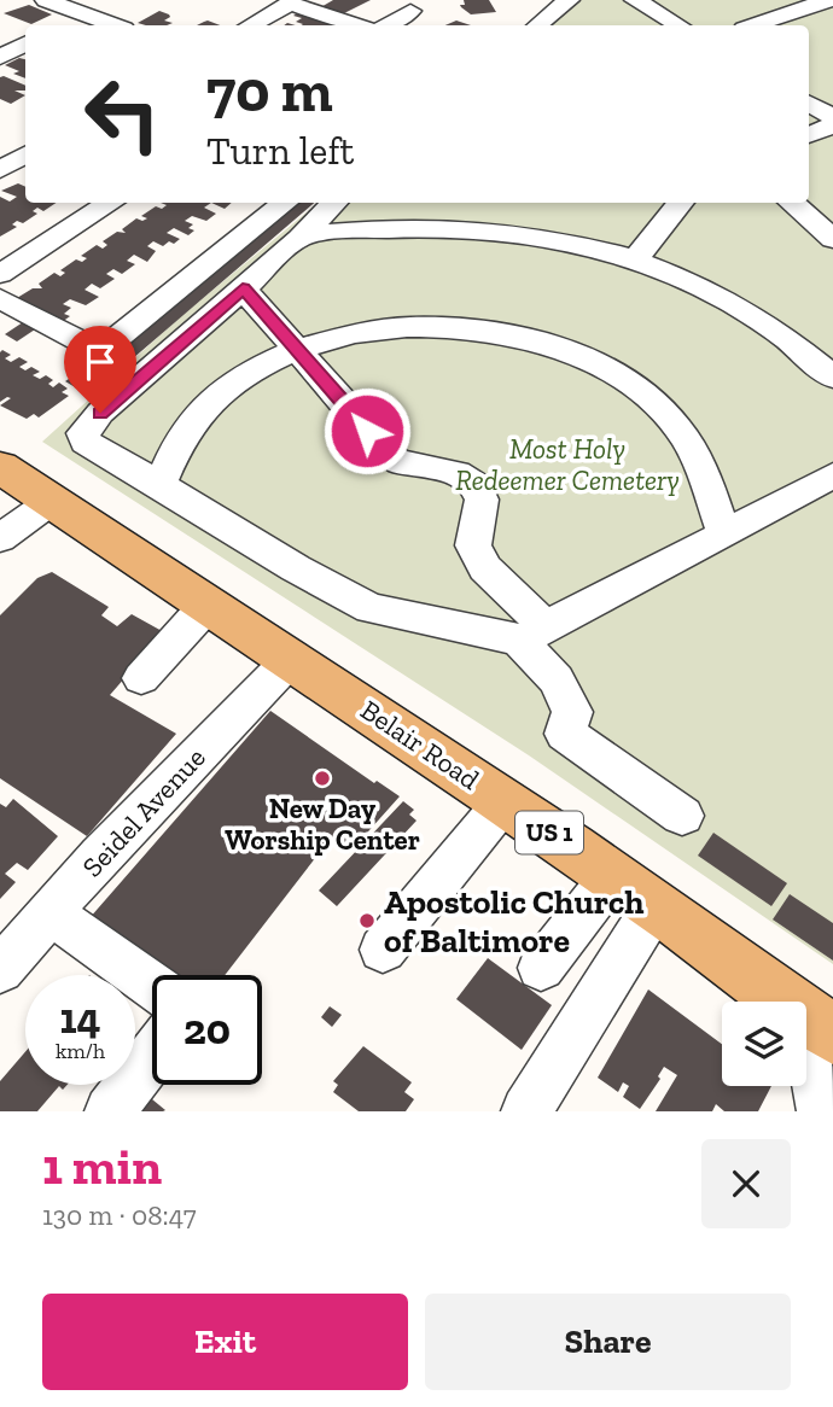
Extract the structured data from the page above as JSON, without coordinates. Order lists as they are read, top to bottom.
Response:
{
  "streets": {
    "main road": ["Belair Road", "US 1"],
    "street": ["Seidel Avenue"]
  },
  "crossings": [
    ["Belair Road", "Seidel Avenue"]
  ],
  "parks": ["Most Holy Redeemer Cemetery"],
  "places": ["New Day Worship Center", "Apostolic Church of Baltimore"],
  "page": {
    "turn": ["70 m", "Turn left"],
    "speed": "14 km/h",
    "limit": "20",
    "heading": ["1 min", "130 m · 08:47"],
    "buttons": ["Exit", "Share"]
  }
}
